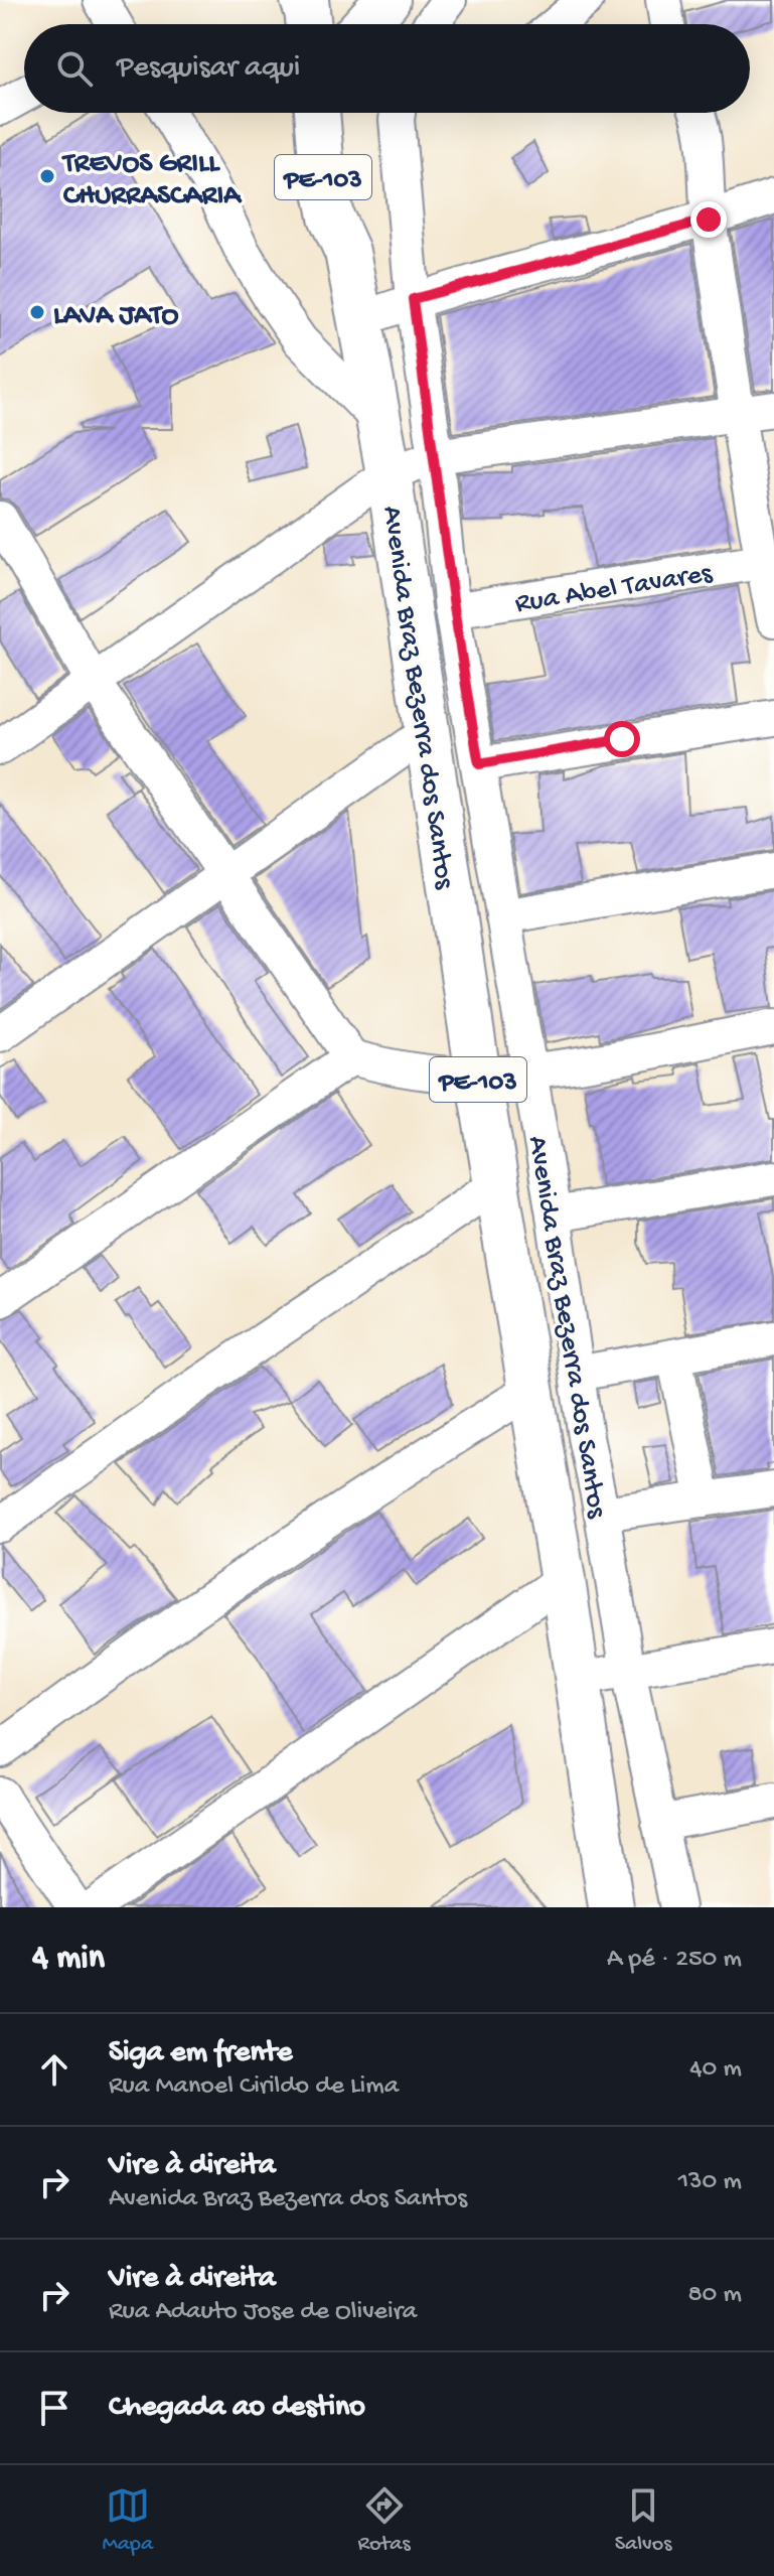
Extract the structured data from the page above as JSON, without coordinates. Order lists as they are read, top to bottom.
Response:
{
  "streets": {
    "main road": ["PE-103", "Avenida Braz Bezerra dos Santos"],
    "street": ["Rua Abel Tavares"]
  },
  "crossings": [
    ["PE-103", "Avenida Braz Bezerra dos Santos"],
    ["Rua Abel Tavares", "Avenida Braz Bezerra dos Santos"]
  ],
  "places": ["TREVOS GRILL CHURRASCARIA", "LAVA JATO"],
  "page": {
    "search": "Pesquisar aqui",
    "heading": ["4 min", "A pé · 250 m"],
    "list": [
      ["Siga em frente", "Rua Manoel Cirildo de Lima", "40 m"],
      ["Vire à direita", "Avenida Braz Bezerra dos Santos", "130 m"],
      ["Vire à direita", "Rua Adauto Jose de Oliveira", "80 m"],
      "Chegada ao destino"
    ],
    "nav": ["Mapa", "Rotas", "Salvos"]
  }
}
